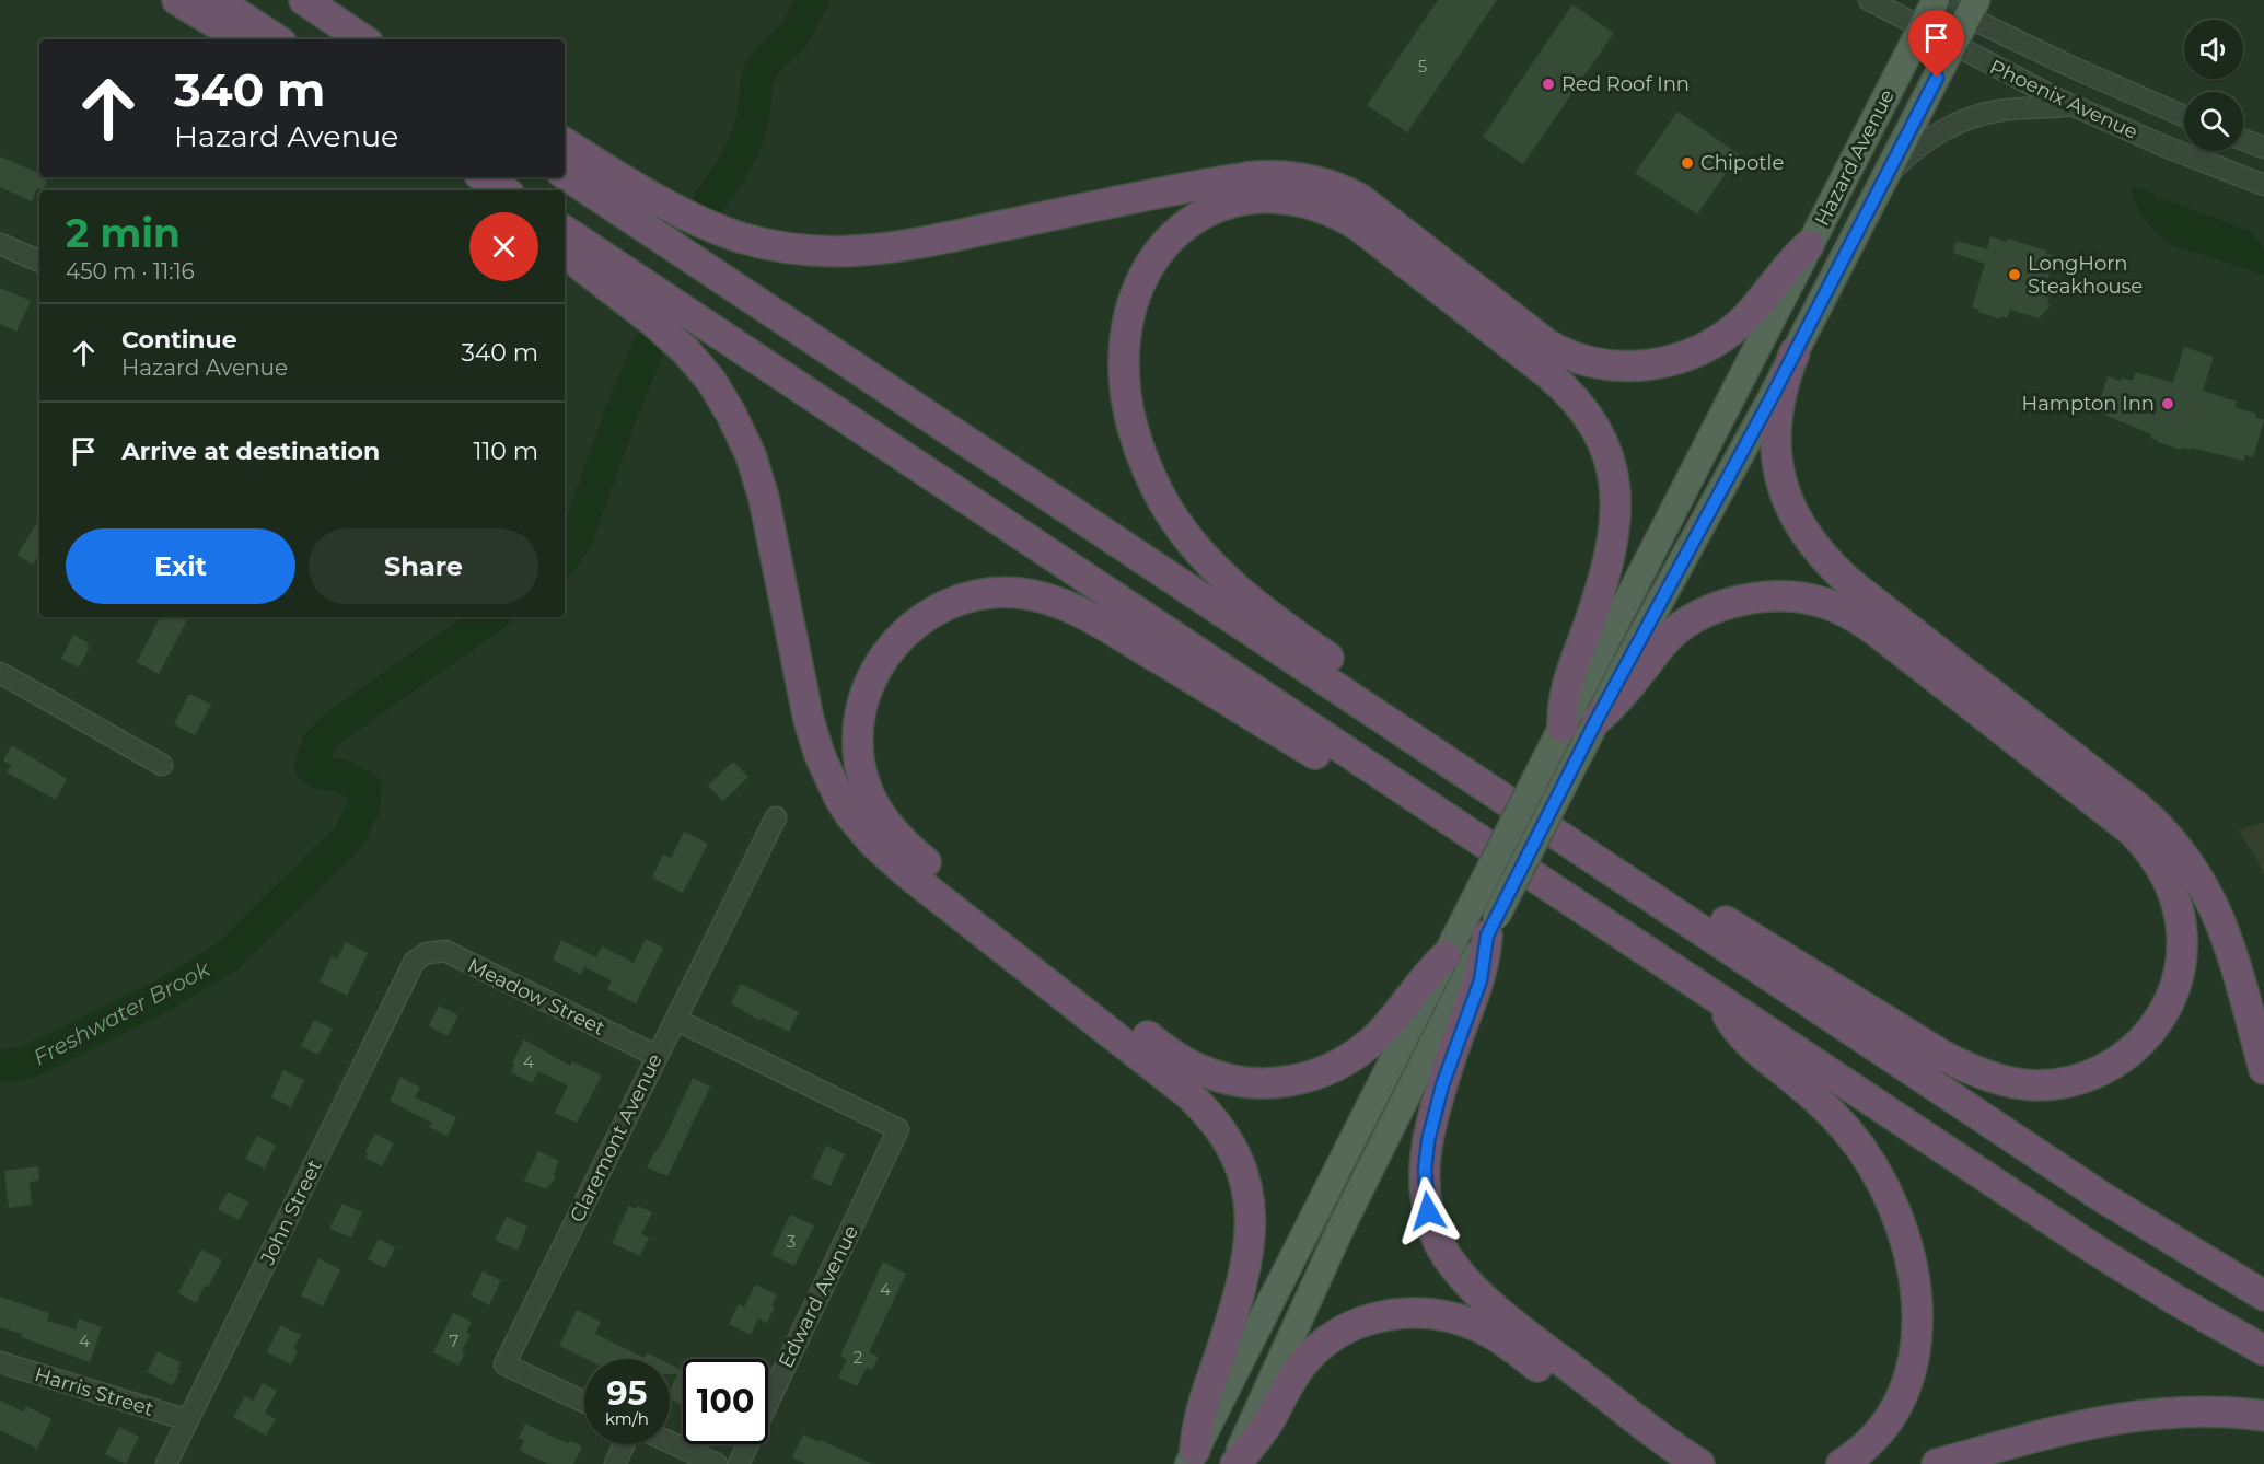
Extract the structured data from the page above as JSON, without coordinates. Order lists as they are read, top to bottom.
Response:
{
  "streets": {
    "main road": ["Hazard Avenue"],
    "street": [
      "Phoenix Avenue",
      "Meadow Street",
      "Claremont Avenue",
      "John Street",
      "Edward Avenue",
      "Harris Street"
    ]
  },
  "crossings": [
    ["Phoenix Avenue", "Hazard Avenue"],
    ["Meadow Street", "Claremont Avenue"],
    ["Meadow Street", "John Street"],
    ["Claremont Avenue", "Edward Avenue"],
    ["John Street", "Harris Street"]
  ],
  "water": ["Freshwater Brook"],
  "places": [
    "Red Roof Inn",
    "Chipotle",
    "LongHorn Steakhouse",
    "Hampton Inn"
  ],
  "house_numbers": [
    "5",
    "4",
    "3",
    "4",
    "4",
    "7",
    "2"
  ],
  "page": {
    "turn": ["340 m", "Hazard Avenue"],
    "heading": ["2 min", "450 m · 11:16"],
    "list": [
      {
        "name": "Continue",
        "note": "Hazard Avenue",
        "value": "340 m"
      },
      {
        "name": "Arrive at destination",
        "value": "110 m"
      }
    ],
    "buttons": ["Exit", "Share"],
    "speed": "95 km/h",
    "limit": "100"
  }
}
